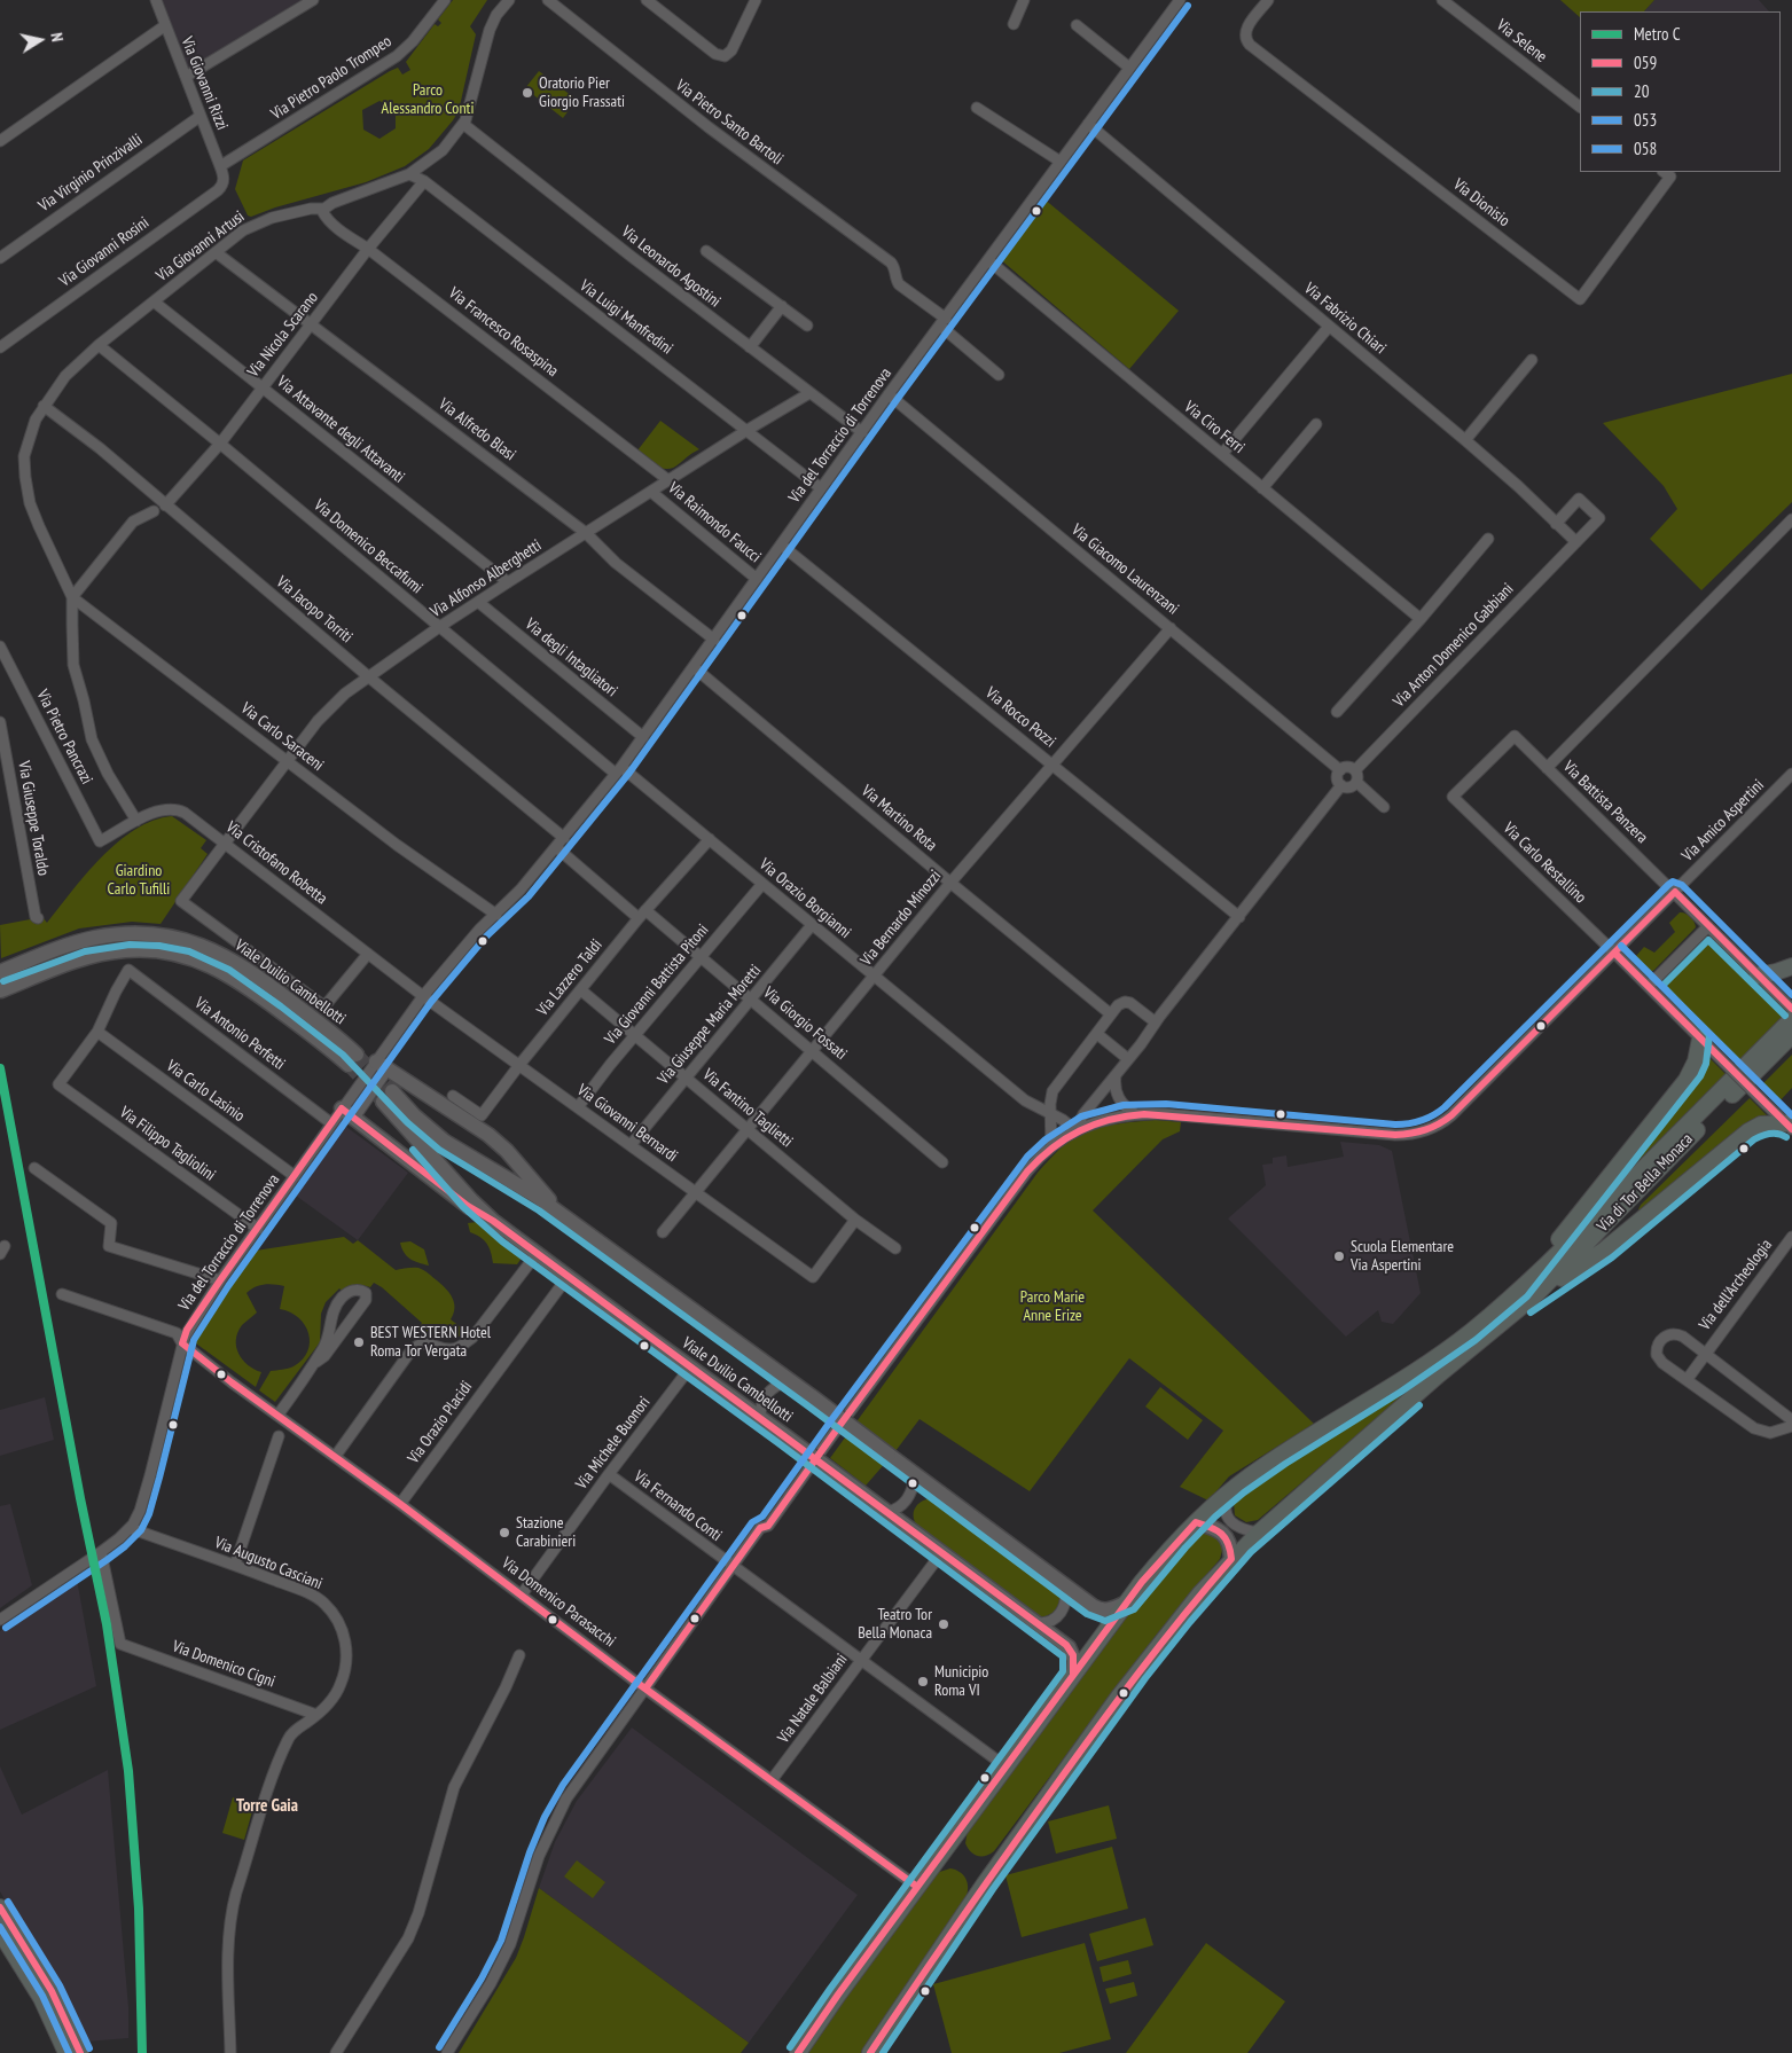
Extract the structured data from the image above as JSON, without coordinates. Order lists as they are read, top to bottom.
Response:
{
  "streets": {
    "main road": ["Viale Duilio Cambellotti", "Via di Tor Bella Monaca"],
    "street": [
      "Via Selene",
      "Via Pietro Paolo Trompeo",
      "Via Giovanni Rizzi",
      "Via Pietro Santo Bartoli",
      "Via Virginio Prinzivalli",
      "Via Dionisio",
      "Via Giovanni Artusi",
      "Via Giovanni Rosini",
      "Via Leonardo Agostini",
      "Via Luigi Manfredini",
      "Via Fabrizio Chiari",
      "Via Francesco Rosaspina",
      "Via Nicola Scarano",
      "Via Ciro Ferri",
      "Via Attavante degli Attavanti",
      "Via Alfredo Blasi",
      "Via del Torraccio di Torrenova",
      "Via Raimondo Faucci",
      "Via Domenico Beccafumi",
      "Via Giacomo Laurenzani",
      "Via Alfonso Alberghetti",
      "Via Jacopo Torriti",
      "Via Anton Domenico Gabbiani",
      "Via degli Intagliatori",
      "Via Rocco Pozzi",
      "Via Pietro Pancrazi",
      "Via Carlo Saraceni",
      "Via Battista Panzera",
      "Via Giuseppe Toraldo",
      "Via Martino Rota",
      "Via Amico Aspertini",
      "Via Cristofano Robetta",
      "Via Carlo Restallino",
      "Via Orazio Borgianni",
      "Via Bernardo Minozzi",
      "Via Lazzero Taldi",
      "Via Giovanni Battista Pitoni",
      "Via Giorgio Fossati",
      "Via Giuseppe Maria Moretti",
      "Via Antonio Perfetti",
      "Via Carlo Lasinio",
      "Via Fantino Taglietti",
      "Via Giovanni Bernardi",
      "Via Filippo Tagliolini",
      "Via dell'Archeologia",
      "Via Orazio Placidi",
      "Via Michele Buonori",
      "Via Fernando Conti",
      "Via Augusto Casciani",
      "Via Domenico Parasacchi",
      "Via Domenico Cigni",
      "Via Natale Balbiani"
    ]
  },
  "crossings": [
    ["Via Pietro Paolo Trompeo", "Via Giovanni Rizzi"],
    ["Via Giovanni Rizzi", "Via Virginio Prinzivalli"],
    ["Via Giovanni Rizzi", "Via Giovanni Rosini"],
    ["Via Pietro Santo Bartoli", "Via del Torraccio di Torrenova"],
    ["Via Giovanni Artusi", "Via Leonardo Agostini"],
    ["Via Giovanni Artusi", "Via Luigi Manfredini"],
    ["Via Giovanni Artusi", "Via Francesco Rosaspina"],
    ["Via Giovanni Artusi", "Via Attavante degli Attavanti"],
    ["Via Giovanni Artusi", "Via Alfredo Blasi"],
    ["Via Giovanni Artusi", "Via Domenico Beccafumi"],
    ["Via Giovanni Artusi", "Via Jacopo Torriti"],
    ["Via Giovanni Artusi", "Via Carlo Saraceni"],
    ["Via Giovanni Artusi", "Via Cristofano Robetta"],
    ["Via Leonardo Agostini", "Via del Torraccio di Torrenova"],
    ["Via Leonardo Agostini", "Via Alfonso Alberghetti"],
    ["Via Luigi Manfredini", "Via Nicola Scarano"],
    ["Via Luigi Manfredini", "Via del Torraccio di Torrenova"],
    ["Via Luigi Manfredini", "Via Alfonso Alberghetti"],
    ["Via Fabrizio Chiari", "Via del Torraccio di Torrenova"],
    ["Via Fabrizio Chiari", "Via Anton Domenico Gabbiani"],
    ["Via Francesco Rosaspina", "Via Nicola Scarano"],
    ["Via Francesco Rosaspina", "Via Alfonso Alberghetti"],
    ["Via Nicola Scarano", "Via Attavante degli Attavanti"],
    ["Via Nicola Scarano", "Via Alfredo Blasi"],
    ["Via Nicola Scarano", "Via Domenico Beccafumi"],
    ["Via Nicola Scarano", "Via Jacopo Torriti"],
    ["Via Ciro Ferri", "Via del Torraccio di Torrenova"],
    ["Via Attavante degli Attavanti", "Via Alfonso Alberghetti"],
    ["Via Alfredo Blasi", "Via del Torraccio di Torrenova"],
    ["Via Alfredo Blasi", "Via Alfonso Alberghetti"],
    ["Via del Torraccio di Torrenova", "Via Raimondo Faucci"],
    ["Via del Torraccio di Torrenova", "Via Domenico Beccafumi"],
    ["Via del Torraccio di Torrenova", "Via Giacomo Laurenzani"],
    ["Via del Torraccio di Torrenova", "Via Jacopo Torriti"],
    ["Via del Torraccio di Torrenova", "Via degli Intagliatori"],
    ["Via del Torraccio di Torrenova", "Via Rocco Pozzi"],
    ["Via del Torraccio di Torrenova", "Via Carlo Saraceni"],
    ["Via del Torraccio di Torrenova", "Via Martino Rota"],
    ["Via del Torraccio di Torrenova", "Via Cristofano Robetta"],
    ["Via del Torraccio di Torrenova", "Via Orazio Borgianni"],
    ["Via del Torraccio di Torrenova", "Via Antonio Perfetti"],
    ["Via del Torraccio di Torrenova", "Via Carlo Lasinio"],
    ["Via del Torraccio di Torrenova", "Via Giovanni Bernardi"],
    ["Via del Torraccio di Torrenova", "Via Filippo Tagliolini"],
    ["Via del Torraccio di Torrenova", "Via Augusto Casciani"],
    ["Via del Torraccio di Torrenova", "Via Domenico Parasacchi"],
    ["Via del Torraccio di Torrenova", "Via Domenico Cigni"],
    ["Via Raimondo Faucci", "Via Alfonso Alberghetti"],
    ["Via Domenico Beccafumi", "Via Alfonso Alberghetti"],
    ["Via Domenico Beccafumi", "Via Orazio Borgianni"],
    ["Via Giacomo Laurenzani", "Via Anton Domenico Gabbiani"],
    ["Via Giacomo Laurenzani", "Via Bernardo Minozzi"],
    ["Via Alfonso Alberghetti", "Via Jacopo Torriti"],
    ["Via Alfonso Alberghetti", "Via degli Intagliatori"],
    ["Via Alfonso Alberghetti", "Via Carlo Saraceni"],
    ["Via Alfonso Alberghetti", "Via Cristofano Robetta"],
    ["Via Rocco Pozzi", "Via Bernardo Minozzi"],
    ["Via Pietro Pancrazi", "Via Cristofano Robetta"],
    ["Via Battista Panzera", "Via Amico Aspertini"],
    ["Via Battista Panzera", "Via Carlo Restallino"],
    ["Via Martino Rota", "Via Bernardo Minozzi"],
    ["Via Amico Aspertini", "Via Carlo Restallino"],
    ["Via Amico Aspertini", "Via Orazio Borgianni"],
    ["Via Cristofano Robetta", "Via Giovanni Bernardi"],
    ["Via Orazio Borgianni", "Via Bernardo Minozzi"],
    ["Via Orazio Borgianni", "Via Lazzero Taldi"],
    ["Via Orazio Borgianni", "Via Giovanni Battista Pitoni"],
    ["Via Orazio Borgianni", "Via Giuseppe Maria Moretti"],
    ["Via Bernardo Minozzi", "Via Giorgio Fossati"],
    ["Via Bernardo Minozzi", "Via Fantino Taglietti"],
    ["Via Bernardo Minozzi", "Via Giovanni Bernardi"],
    ["Via Lazzero Taldi", "Via Giorgio Fossati"],
    ["Via Lazzero Taldi", "Via Fantino Taglietti"],
    ["Via Lazzero Taldi", "Via Giovanni Bernardi"],
    ["Viale Duilio Cambellotti", "Via Orazio Placidi"],
    ["Viale Duilio Cambellotti", "Via Michele Buonori"],
    ["Viale Duilio Cambellotti", "Via Natale Balbiani"],
    ["Via Giovanni Battista Pitoni", "Via Giorgio Fossati"],
    ["Via Giovanni Battista Pitoni", "Via Fantino Taglietti"],
    ["Via Giovanni Battista Pitoni", "Via Giovanni Bernardi"],
    ["Via Giorgio Fossati", "Via Giuseppe Maria Moretti"],
    ["Via Giuseppe Maria Moretti", "Via Fantino Taglietti"],
    ["Via Giuseppe Maria Moretti", "Via Giovanni Bernardi"],
    ["Via Antonio Perfetti", "Via Carlo Lasinio"],
    ["Via Antonio Perfetti", "Via Filippo Tagliolini"],
    ["Via Carlo Lasinio", "Via Filippo Tagliolini"],
    ["Via Fantino Taglietti", "Via Giovanni Bernardi"],
    ["Via Orazio Placidi", "Via Domenico Parasacchi"],
    ["Via Michele Buonori", "Via Fernando Conti"],
    ["Via Michele Buonori", "Via Domenico Parasacchi"],
    ["Via Fernando Conti", "Via Natale Balbiani"],
    ["Via Augusto Casciani", "Via Domenico Cigni"],
    ["Via Domenico Parasacchi", "Via Natale Balbiani"]
  ],
  "districts": ["Torre Gaia"],
  "parks": ["Parco Alessandro Conti", "Giardino Carlo Tufilli", "Parco Marie Anne Erize"],
  "places": [
    "Oratorio Pier Giorgio Frassati",
    "Scuola Elementare Via Aspertini",
    "BEST WESTERN Hotel Roma Tor Vergata",
    "Stazione Carabinieri",
    "Teatro Tor Bella Monaca",
    "Municipio Roma VI"
  ],
  "lines": [
    "transit line 053",
    "transit line 058",
    "transit line 059",
    "transit line 20",
    "metro line C"
  ],
  "legend": [
    "Metro C",
    "059",
    "20",
    "053",
    "058"
  ],
  "north": "right"
}
